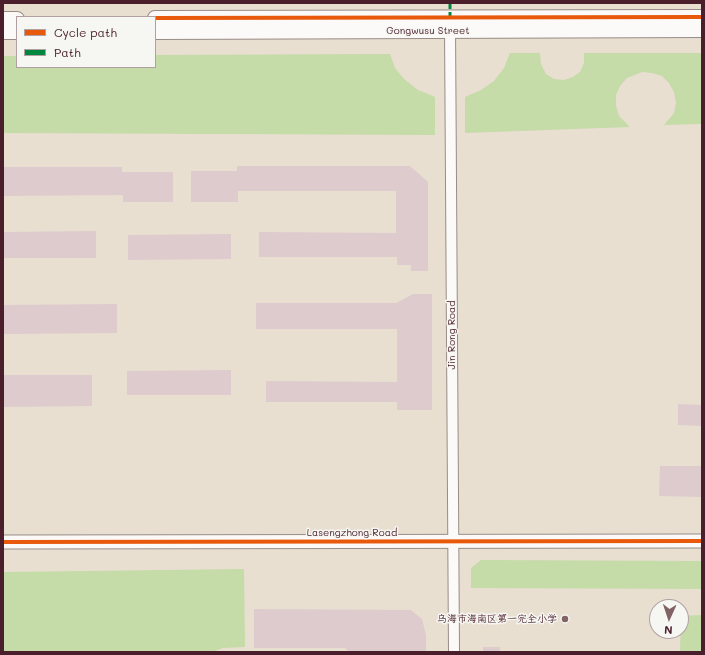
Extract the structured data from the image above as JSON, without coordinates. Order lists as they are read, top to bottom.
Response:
{
  "streets": {
    "main road": ["Gongwusu Street"],
    "street": ["Jin Rong Road", "Lasengzhong Road"]
  },
  "crossings": [
    ["Gongwusu Street", "Jin Rong Road"],
    ["Jin Rong Road", "Lasengzhong Road"]
  ],
  "places": ["乌海市海南区第一完全小学"],
  "legend": ["Cycle path", "Path"],
  "north": "bottom"
}
